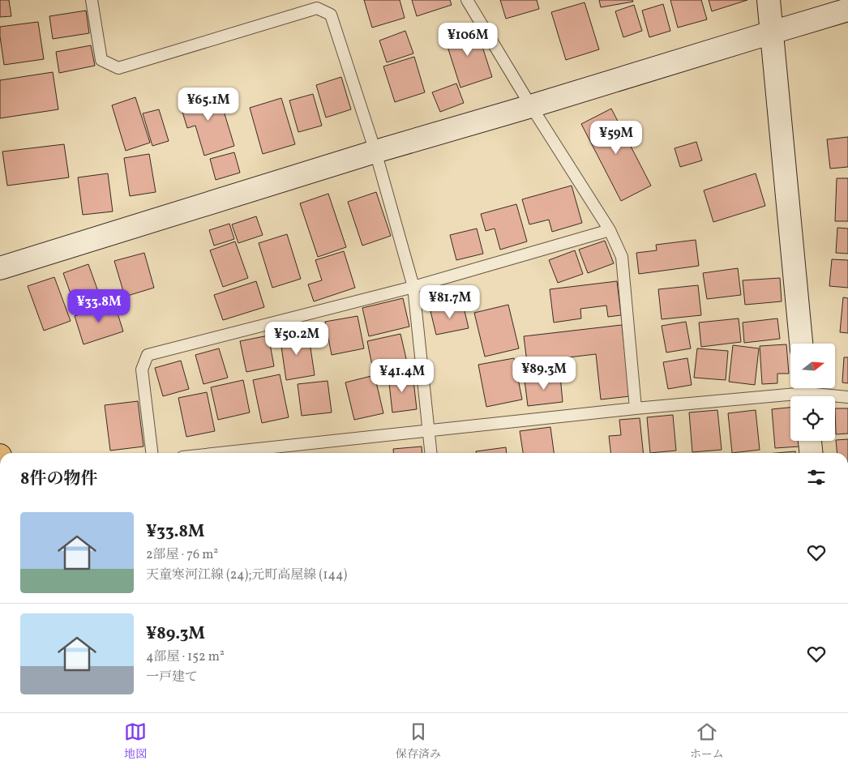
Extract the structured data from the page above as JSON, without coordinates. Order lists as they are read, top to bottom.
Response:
{
  "north": "right",
  "page": {
    "price": [
      "¥106M",
      "¥65.1M",
      "¥59M",
      "¥81.7M",
      "¥33.8M",
      "¥50.2M",
      "¥89.3M",
      "¥41.4M"
    ],
    "heading": "8件の物件",
    "list": [
      {
        "name": "¥33.8M",
        "note": "2部屋 · 76 m² · 天童寒河江線 (24);元町高屋線 (144)"
      },
      {
        "name": "¥89.3M",
        "note": "4部屋 · 152 m² · 一戸建て"
      }
    ],
    "tabs": ["地図", "保存済み", "ホーム"]
  }
}
